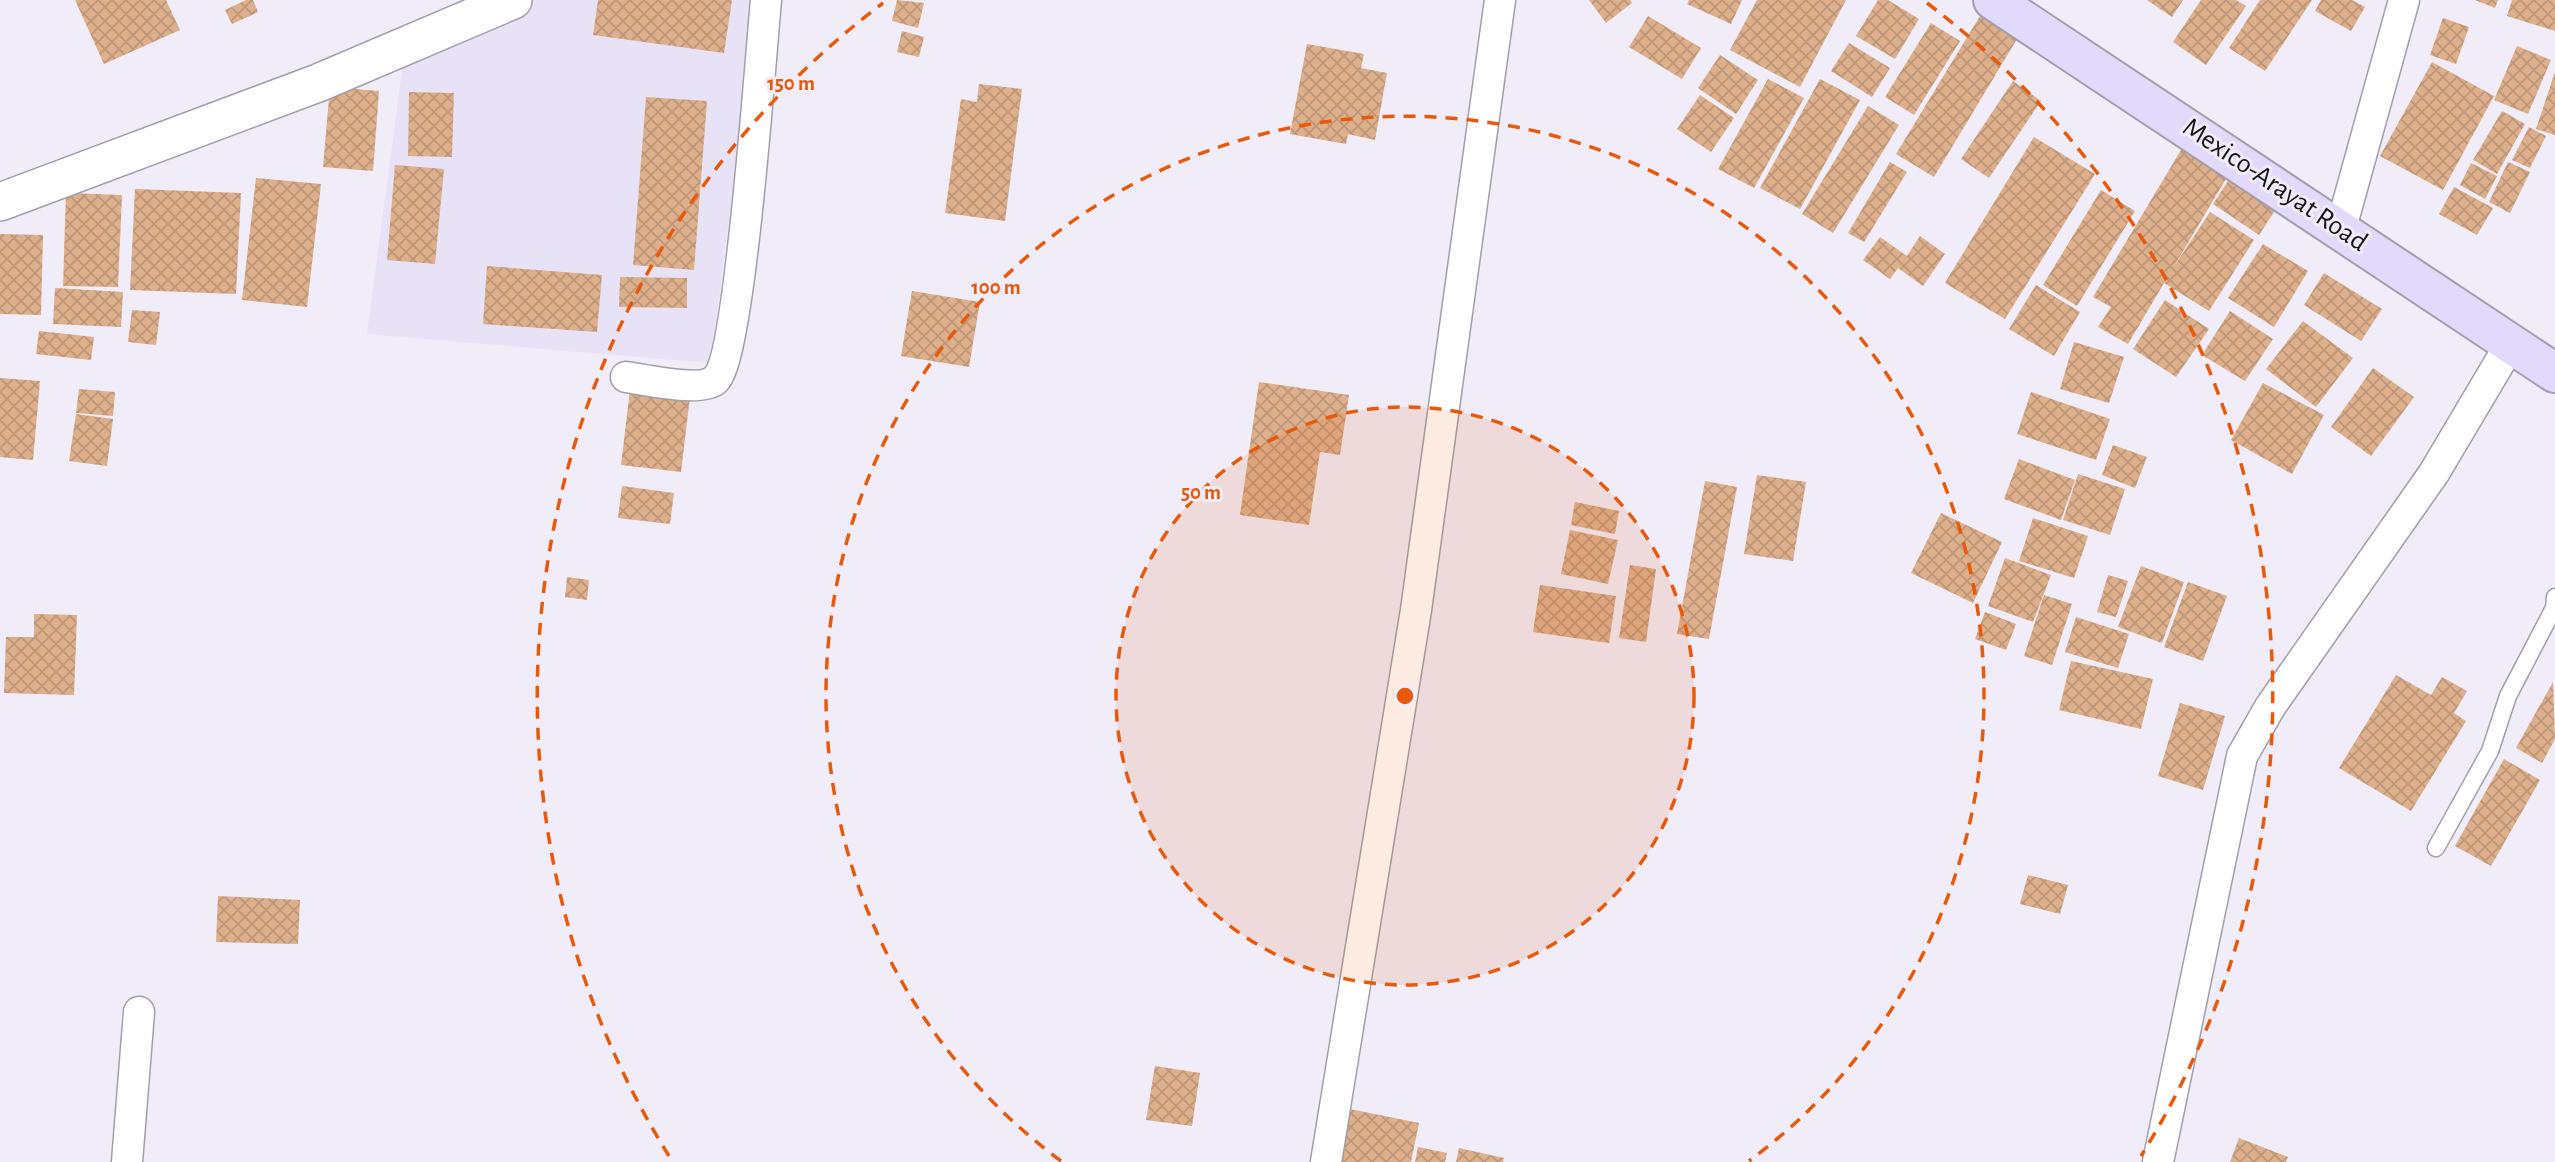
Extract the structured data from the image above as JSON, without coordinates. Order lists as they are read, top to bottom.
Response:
{
  "streets": {
    "main road": ["Mexico-Arayat Road"]
  },
  "rings": ["150 m", "100 m", "50 m"]
}
